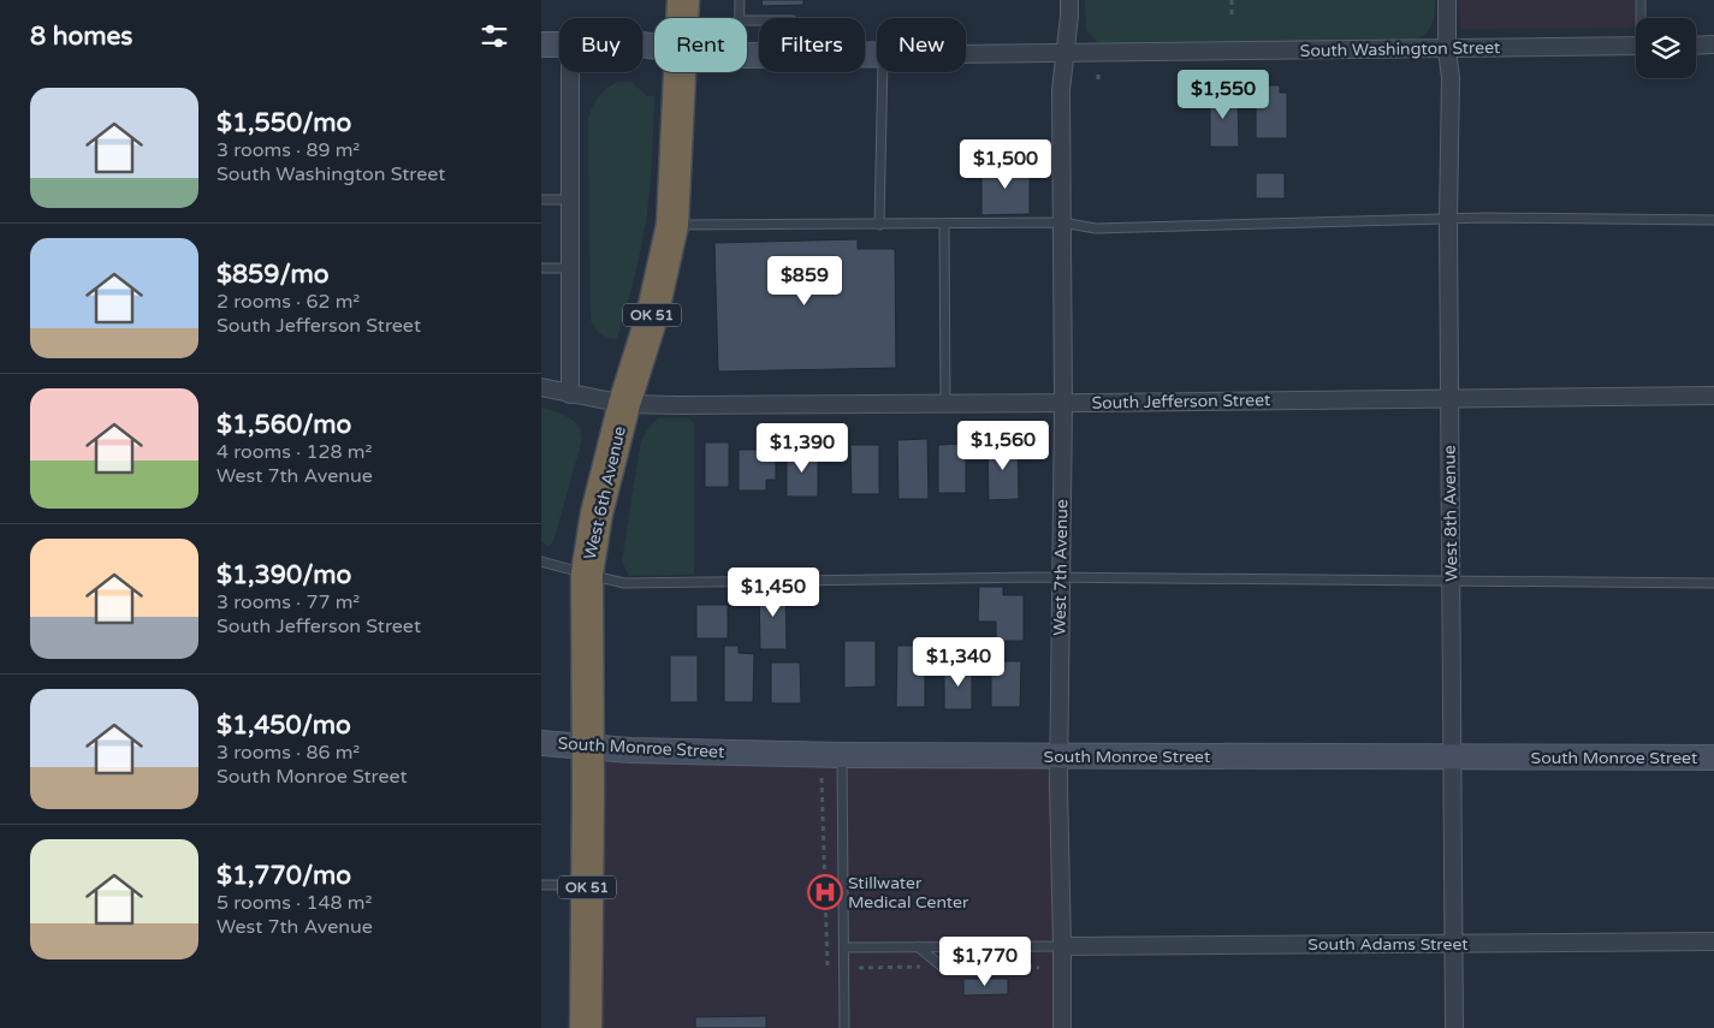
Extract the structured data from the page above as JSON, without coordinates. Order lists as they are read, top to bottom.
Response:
{
  "streets": {
    "highway": ["OK 51", "West 6th Avenue"],
    "street": [
      "South Washington Street",
      "South Jefferson Street",
      "West 8th Avenue",
      "West 7th Avenue",
      "South Monroe Street",
      "South Adams Street"
    ]
  },
  "crossings": [
    ["South Washington Street", "West 8th Avenue"],
    ["South Washington Street", "West 7th Avenue"],
    ["South Jefferson Street", "West 6th Avenue"],
    ["South Jefferson Street", "West 8th Avenue"],
    ["South Jefferson Street", "West 7th Avenue"],
    ["West 6th Avenue", "South Monroe Street"],
    ["West 8th Avenue", "South Monroe Street"],
    ["West 8th Avenue", "South Adams Street"],
    ["West 7th Avenue", "South Monroe Street"],
    ["West 7th Avenue", "South Adams Street"]
  ],
  "places": {
    "hospital": ["Stillwater Medical Center"]
  },
  "page": {
    "heading": "8 homes",
    "chip": [
      "Buy",
      "Rent",
      "Filters",
      "New"
    ],
    "price": [
      "$1,550",
      "$1,500",
      "$859",
      "$1,560",
      "$1,390",
      "$1,450",
      "$1,340",
      "$1,770"
    ],
    "list": [
      {
        "name": "$1,550/mo",
        "note": "3 rooms · 89 m² · South Washington Street"
      },
      {
        "name": "$859/mo",
        "note": "2 rooms · 62 m² · South Jefferson Street"
      },
      {
        "name": "$1,560/mo",
        "note": "4 rooms · 128 m² · West 7th Avenue"
      },
      {
        "name": "$1,390/mo",
        "note": "3 rooms · 77 m² · South Jefferson Street"
      },
      {
        "name": "$1,450/mo",
        "note": "3 rooms · 86 m² · South Monroe Street"
      },
      {
        "name": "$1,770/mo",
        "note": "5 rooms · 148 m² · West 7th Avenue"
      }
    ]
  }
}
